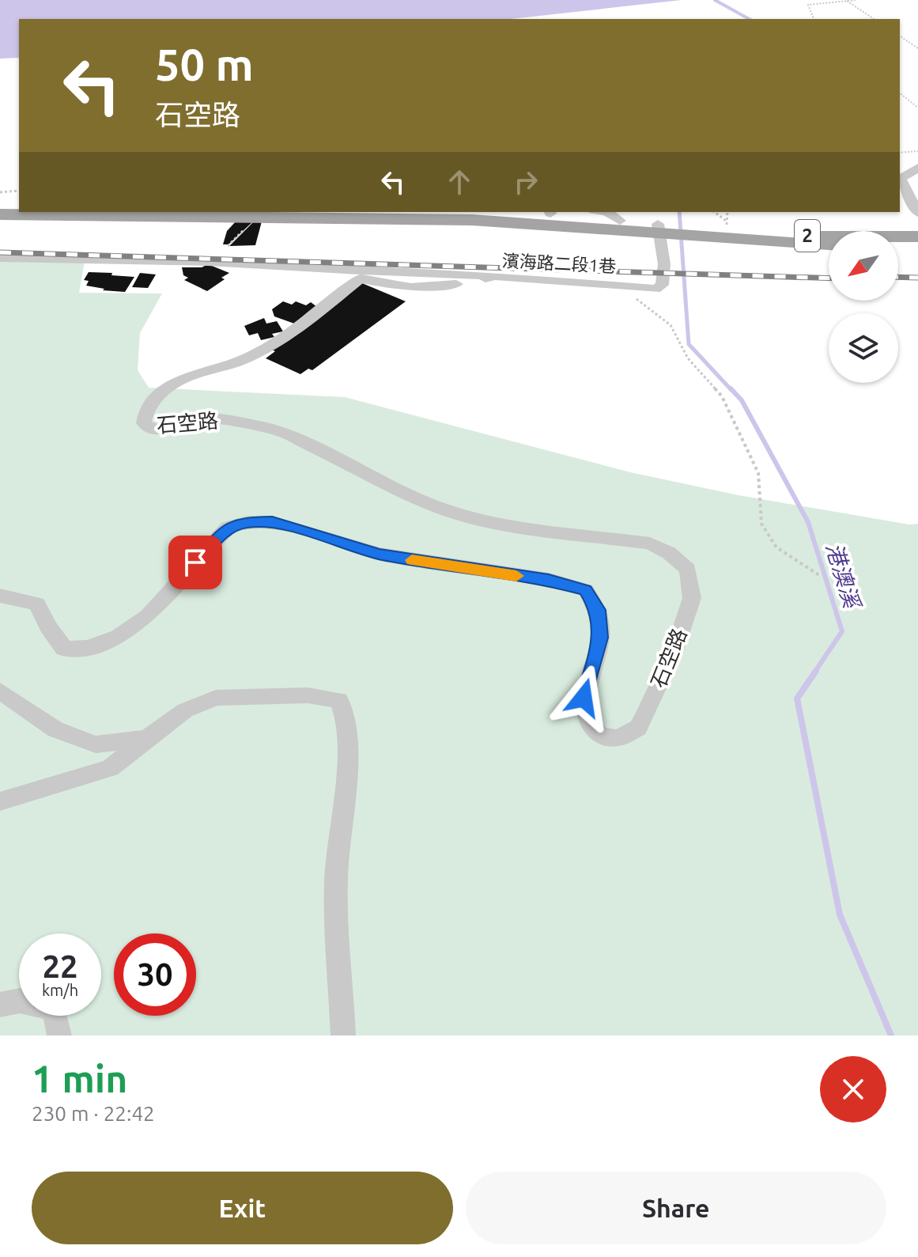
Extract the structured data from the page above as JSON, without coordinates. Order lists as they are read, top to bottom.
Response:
{
  "streets": {
    "main road": ["2"],
    "street": ["濱海路二段1巷", "石空路"]
  },
  "crossings": [
    ["2", "濱海路二段1巷"],
    ["濱海路二段1巷", "石空路"]
  ],
  "water": ["港澳溪"],
  "north": "bottom left",
  "page": {
    "turn": ["50 m", "石空路"],
    "speed": "22 km/h",
    "limit": "30",
    "heading": ["1 min", "230 m · 22:42"],
    "buttons": ["Exit", "Share"]
  }
}
